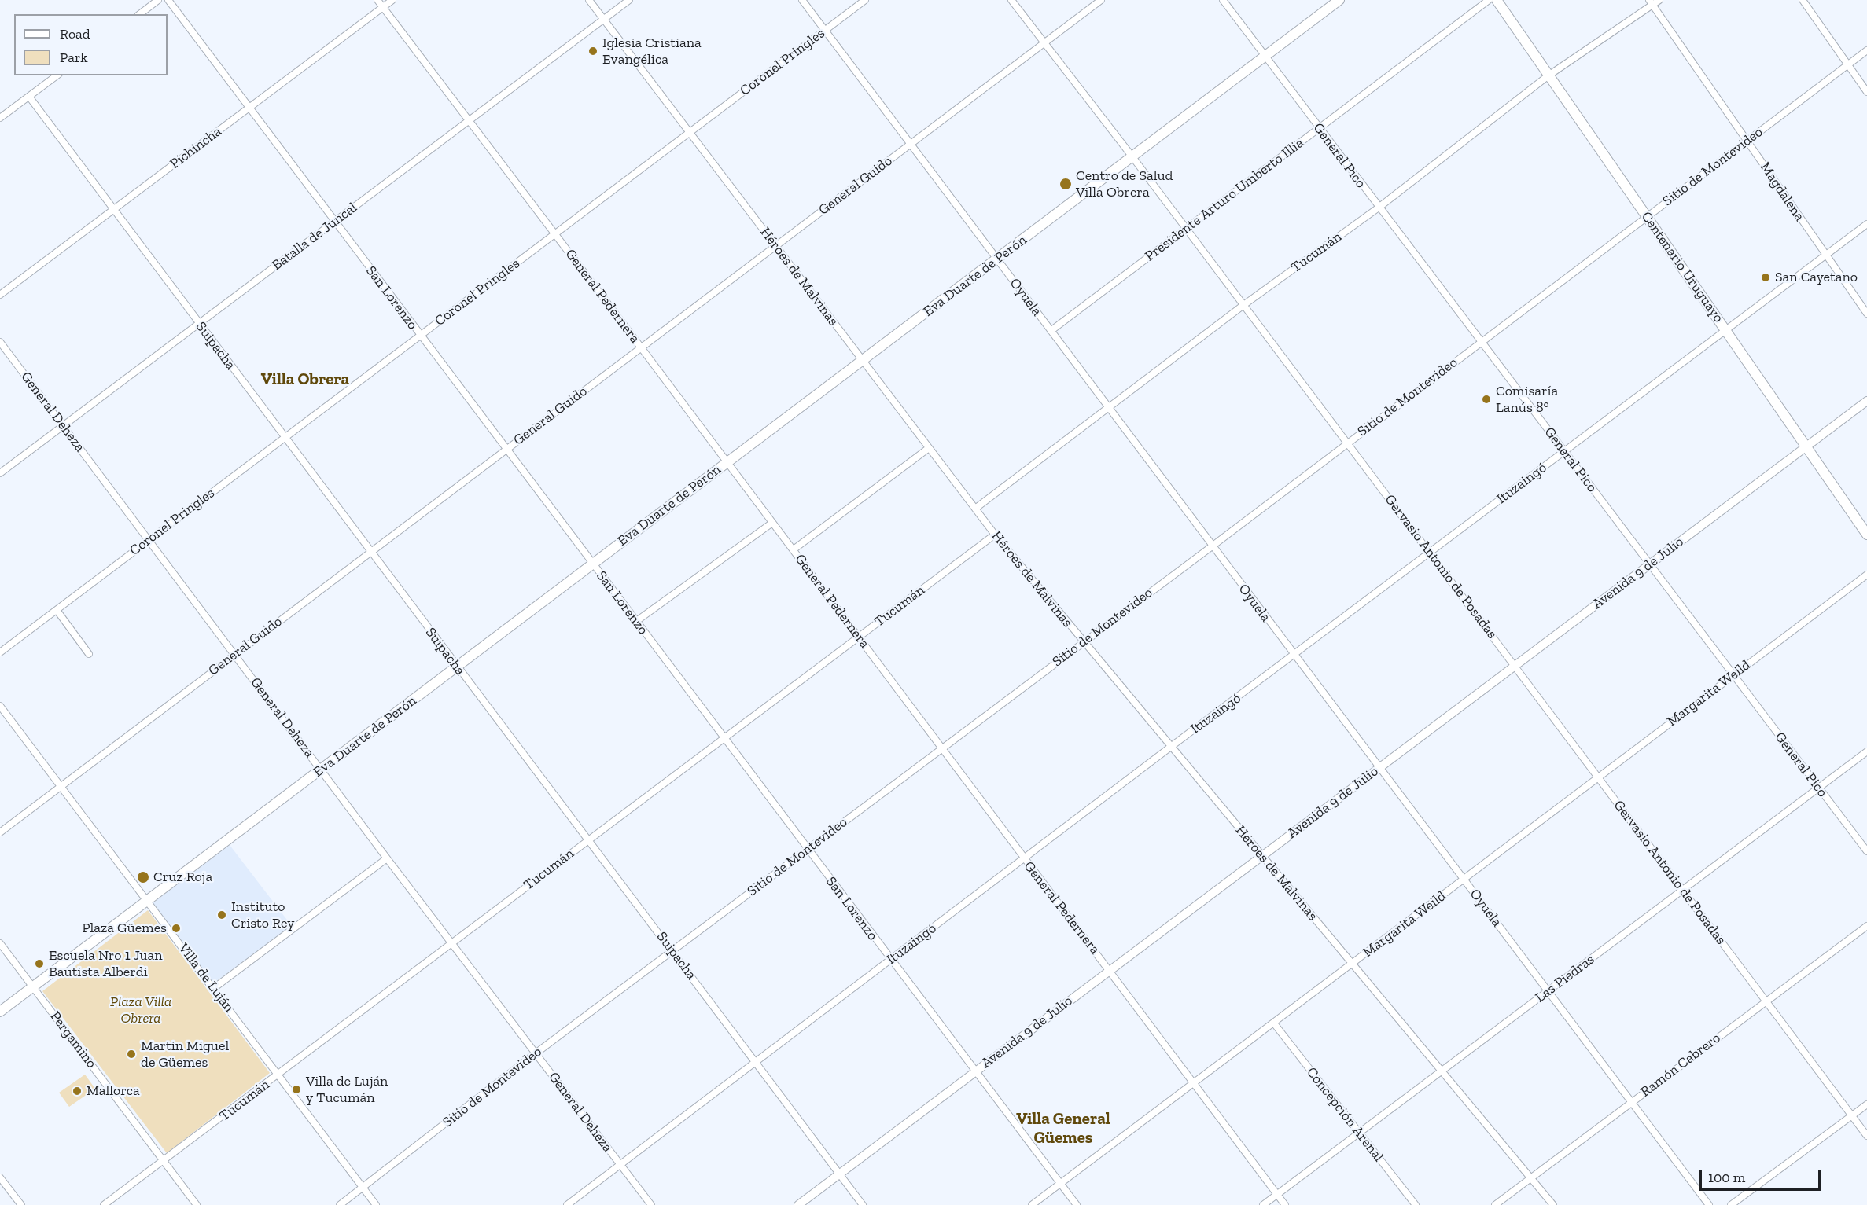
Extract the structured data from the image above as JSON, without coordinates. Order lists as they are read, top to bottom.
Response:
{
  "streets": {
    "main road": ["Centenario Uruguayo", "Eva Duarte de Perón"],
    "street": [
      "Coronel Pringles",
      "Pichincha",
      "General Pico",
      "Sitio de Montevideo",
      "General Guido",
      "Magdalena",
      "Presidente Arturo Umberto Illia",
      "Batalla de Juncal",
      "Tucumán",
      "Héroes de Malvinas",
      "General Pedernera",
      "Oyuela",
      "San Lorenzo",
      "Suipacha",
      "General Deheza",
      "Ituzaingó",
      "Gervasio Antonio de Posadas",
      "Avenida 9 de Julio",
      "Margarita Weild",
      "Villa de Luján",
      "Las Piedras",
      "Pergamino",
      "Ramón Cabrero",
      "Concepción Arenal"
    ]
  },
  "crossings": [
    ["Coronel Pringles", "Héroes de Malvinas"],
    ["Coronel Pringles", "General Pedernera"],
    ["Coronel Pringles", "Oyuela"],
    ["Coronel Pringles", "San Lorenzo"],
    ["Coronel Pringles", "Suipacha"],
    ["Coronel Pringles", "General Deheza"],
    ["Pichincha", "General Pedernera"],
    ["Pichincha", "San Lorenzo"],
    ["Pichincha", "Suipacha"],
    ["General Pico", "Sitio de Montevideo"],
    ["General Pico", "Presidente Arturo Umberto Illia"],
    ["General Pico", "Tucumán"],
    ["General Pico", "Eva Duarte de Perón"],
    ["General Pico", "Ituzaingó"],
    ["General Pico", "Avenida 9 de Julio"],
    ["General Pico", "Margarita Weild"],
    ["General Pico", "Las Piedras"],
    ["Sitio de Montevideo", "Magdalena"],
    ["Sitio de Montevideo", "Centenario Uruguayo"],
    ["Sitio de Montevideo", "Héroes de Malvinas"],
    ["Sitio de Montevideo", "General Pedernera"],
    ["Sitio de Montevideo", "Oyuela"],
    ["Sitio de Montevideo", "San Lorenzo"],
    ["Sitio de Montevideo", "Suipacha"],
    ["Sitio de Montevideo", "General Deheza"],
    ["Sitio de Montevideo", "Gervasio Antonio de Posadas"],
    ["Sitio de Montevideo", "Villa de Luján"],
    ["General Guido", "Héroes de Malvinas"],
    ["General Guido", "General Pedernera"],
    ["General Guido", "Oyuela"],
    ["General Guido", "San Lorenzo"],
    ["General Guido", "Suipacha"],
    ["General Guido", "General Deheza"],
    ["General Guido", "Gervasio Antonio de Posadas"],
    ["General Guido", "Villa de Luján"],
    ["Magdalena", "Tucumán"],
    ["Magdalena", "Ituzaingó"],
    ["Presidente Arturo Umberto Illia", "Oyuela"],
    ["Presidente Arturo Umberto Illia", "Gervasio Antonio de Posadas"],
    ["Batalla de Juncal", "Héroes de Malvinas"],
    ["Batalla de Juncal", "General Pedernera"],
    ["Batalla de Juncal", "San Lorenzo"],
    ["Batalla de Juncal", "Suipacha"],
    ["Batalla de Juncal", "General Deheza"],
    ["Tucumán", "Centenario Uruguayo"],
    ["Tucumán", "Héroes de Malvinas"],
    ["Tucumán", "General Pedernera"],
    ["Tucumán", "Oyuela"],
    ["Tucumán", "San Lorenzo"],
    ["Tucumán", "Suipacha"],
    ["Tucumán", "General Deheza"],
    ["Tucumán", "Gervasio Antonio de Posadas"],
    ["Tucumán", "Villa de Luján"],
    ["Tucumán", "Pergamino"],
    ["Centenario Uruguayo", "Ituzaingó"],
    ["Centenario Uruguayo", "Avenida 9 de Julio"],
    ["Eva Duarte de Perón", "Héroes de Malvinas"],
    ["Eva Duarte de Perón", "General Pedernera"],
    ["Eva Duarte de Perón", "Oyuela"],
    ["Eva Duarte de Perón", "San Lorenzo"],
    ["Eva Duarte de Perón", "Suipacha"],
    ["Eva Duarte de Perón", "General Deheza"],
    ["Eva Duarte de Perón", "Gervasio Antonio de Posadas"],
    ["Eva Duarte de Perón", "Villa de Luján"],
    ["Eva Duarte de Perón", "Pergamino"],
    ["Héroes de Malvinas", "Ituzaingó"],
    ["Héroes de Malvinas", "Avenida 9 de Julio"],
    ["Héroes de Malvinas", "Margarita Weild"],
    ["Héroes de Malvinas", "Las Piedras"],
    ["Héroes de Malvinas", "Ramón Cabrero"],
    ["General Pedernera", "Ituzaingó"],
    ["General Pedernera", "Avenida 9 de Julio"],
    ["General Pedernera", "Margarita Weild"],
    ["General Pedernera", "Las Piedras"],
    ["Oyuela", "Ituzaingó"],
    ["Oyuela", "Avenida 9 de Julio"],
    ["Oyuela", "Margarita Weild"],
    ["Oyuela", "Las Piedras"],
    ["Oyuela", "Ramón Cabrero"],
    ["San Lorenzo", "Ituzaingó"],
    ["San Lorenzo", "Avenida 9 de Julio"],
    ["San Lorenzo", "Margarita Weild"],
    ["Suipacha", "Ituzaingó"],
    ["Suipacha", "Avenida 9 de Julio"],
    ["General Deheza", "Ituzaingó"],
    ["Ituzaingó", "Gervasio Antonio de Posadas"],
    ["Gervasio Antonio de Posadas", "Avenida 9 de Julio"],
    ["Gervasio Antonio de Posadas", "Margarita Weild"],
    ["Gervasio Antonio de Posadas", "Las Piedras"],
    ["Gervasio Antonio de Posadas", "Ramón Cabrero"],
    ["Margarita Weild", "Concepción Arenal"],
    ["Las Piedras", "Concepción Arenal"]
  ],
  "districts": ["Villa Obrera", "Villa General Güemes"],
  "parks": ["Plaza Villa Obrera"],
  "places": [
    "Iglesia Cristiana Evangélica",
    "Centro de Salud Villa Obrera",
    "San Cayetano",
    "Comisaría Lanús 8°",
    "Cruz Roja",
    "Instituto Cristo Rey",
    "Plaza Güemes",
    "Escuela Nro 1 Juan Bautista Alberdi",
    "Martin Miguel de Güemes",
    "Villa de Luján y Tucumán",
    "Mallorca"
  ],
  "legend": ["Road", "Park"],
  "scale_bar": "100 m"
}
